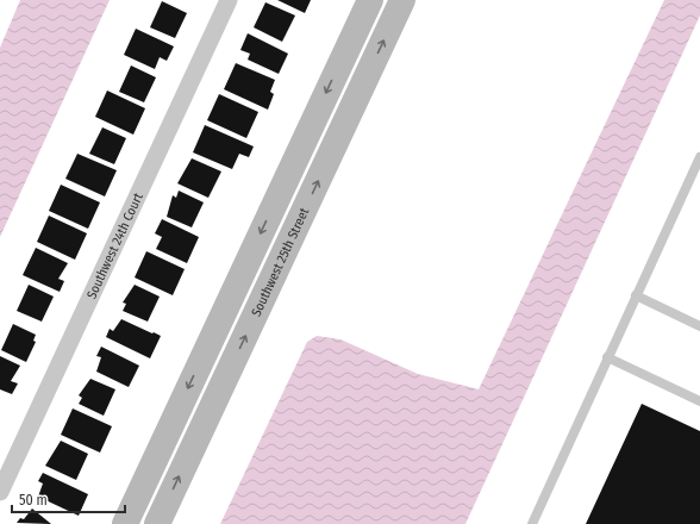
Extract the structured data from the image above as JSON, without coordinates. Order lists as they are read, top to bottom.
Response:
{
  "streets": {
    "street": ["Southwest 24th Court", "Southwest 25th Street"]
  },
  "scale_bar": "50 m"
}
